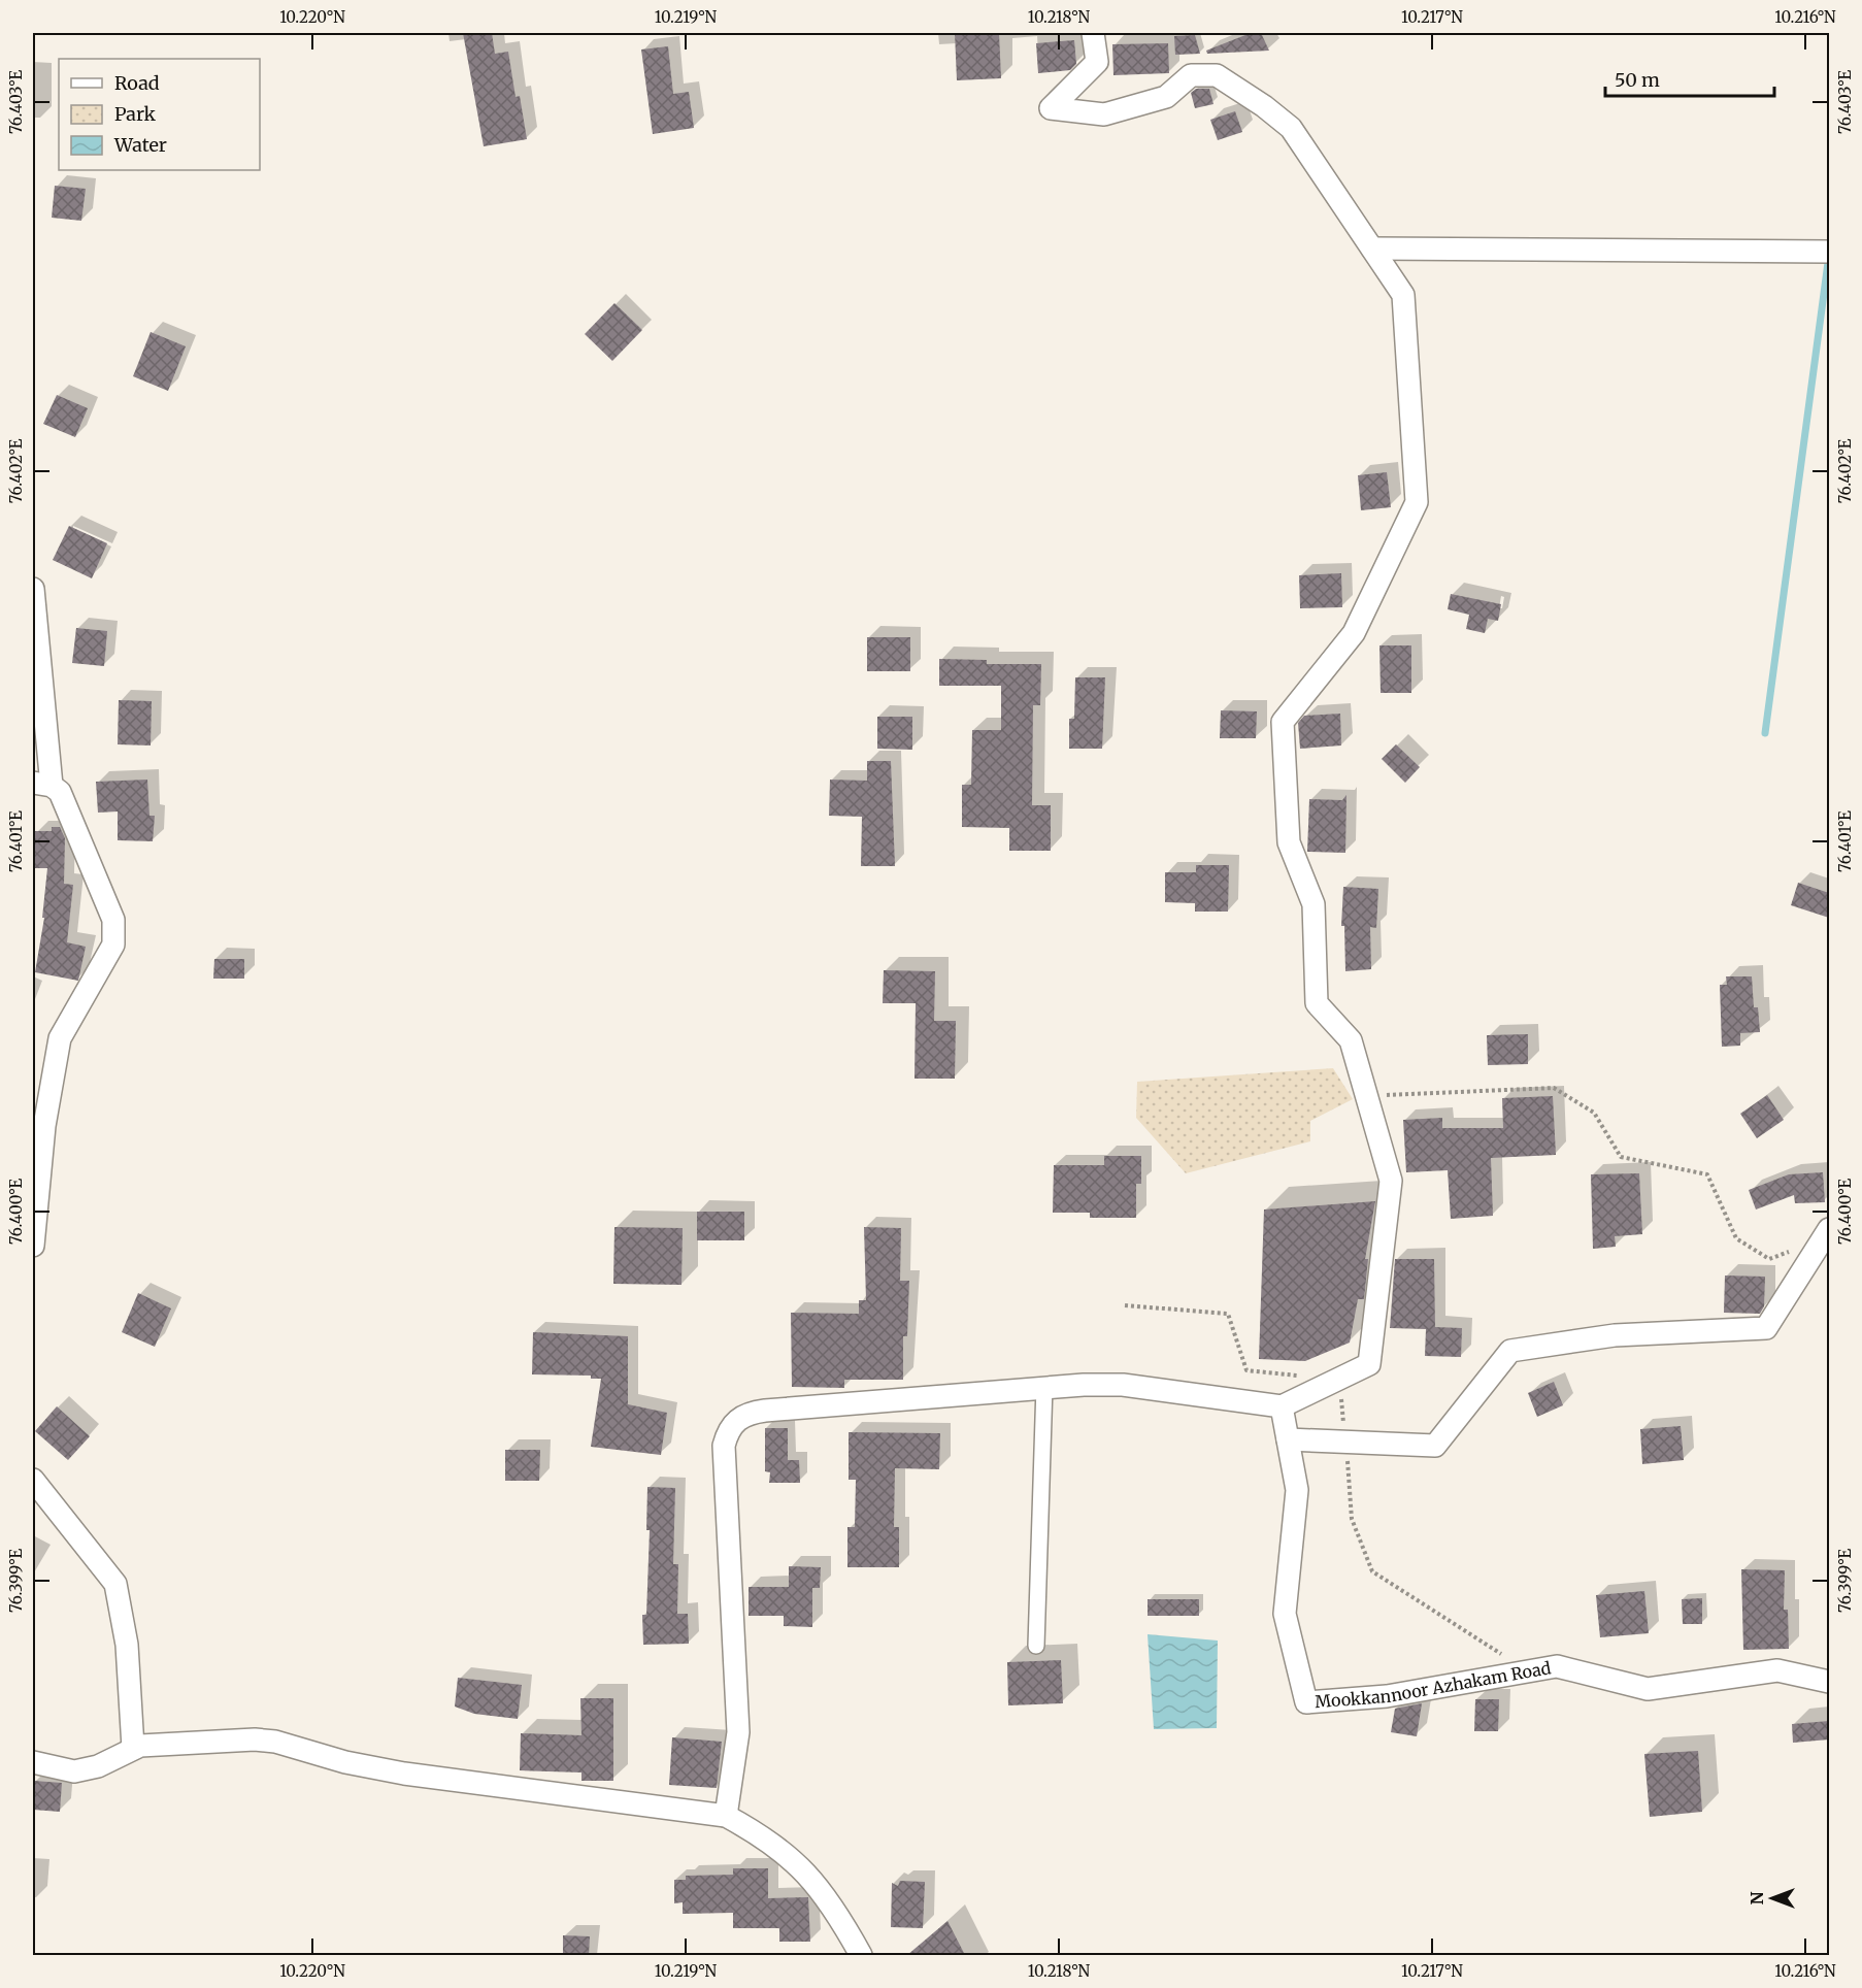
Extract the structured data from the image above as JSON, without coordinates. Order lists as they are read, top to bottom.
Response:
{
  "streets": {
    "street": ["Mookkannoor Azhakam Road"]
  },
  "legend": ["Road", "Park", "Water"],
  "scale_bar": "50 m",
  "north": "left",
  "coordinates": [
    "10.220°N",
    "10.219°N",
    "10.218°N",
    "10.217°N",
    "10.216°N",
    "76.403°E",
    "76.402°E",
    "76.401°E",
    "76.400°E",
    "76.399°E"
  ]
}
